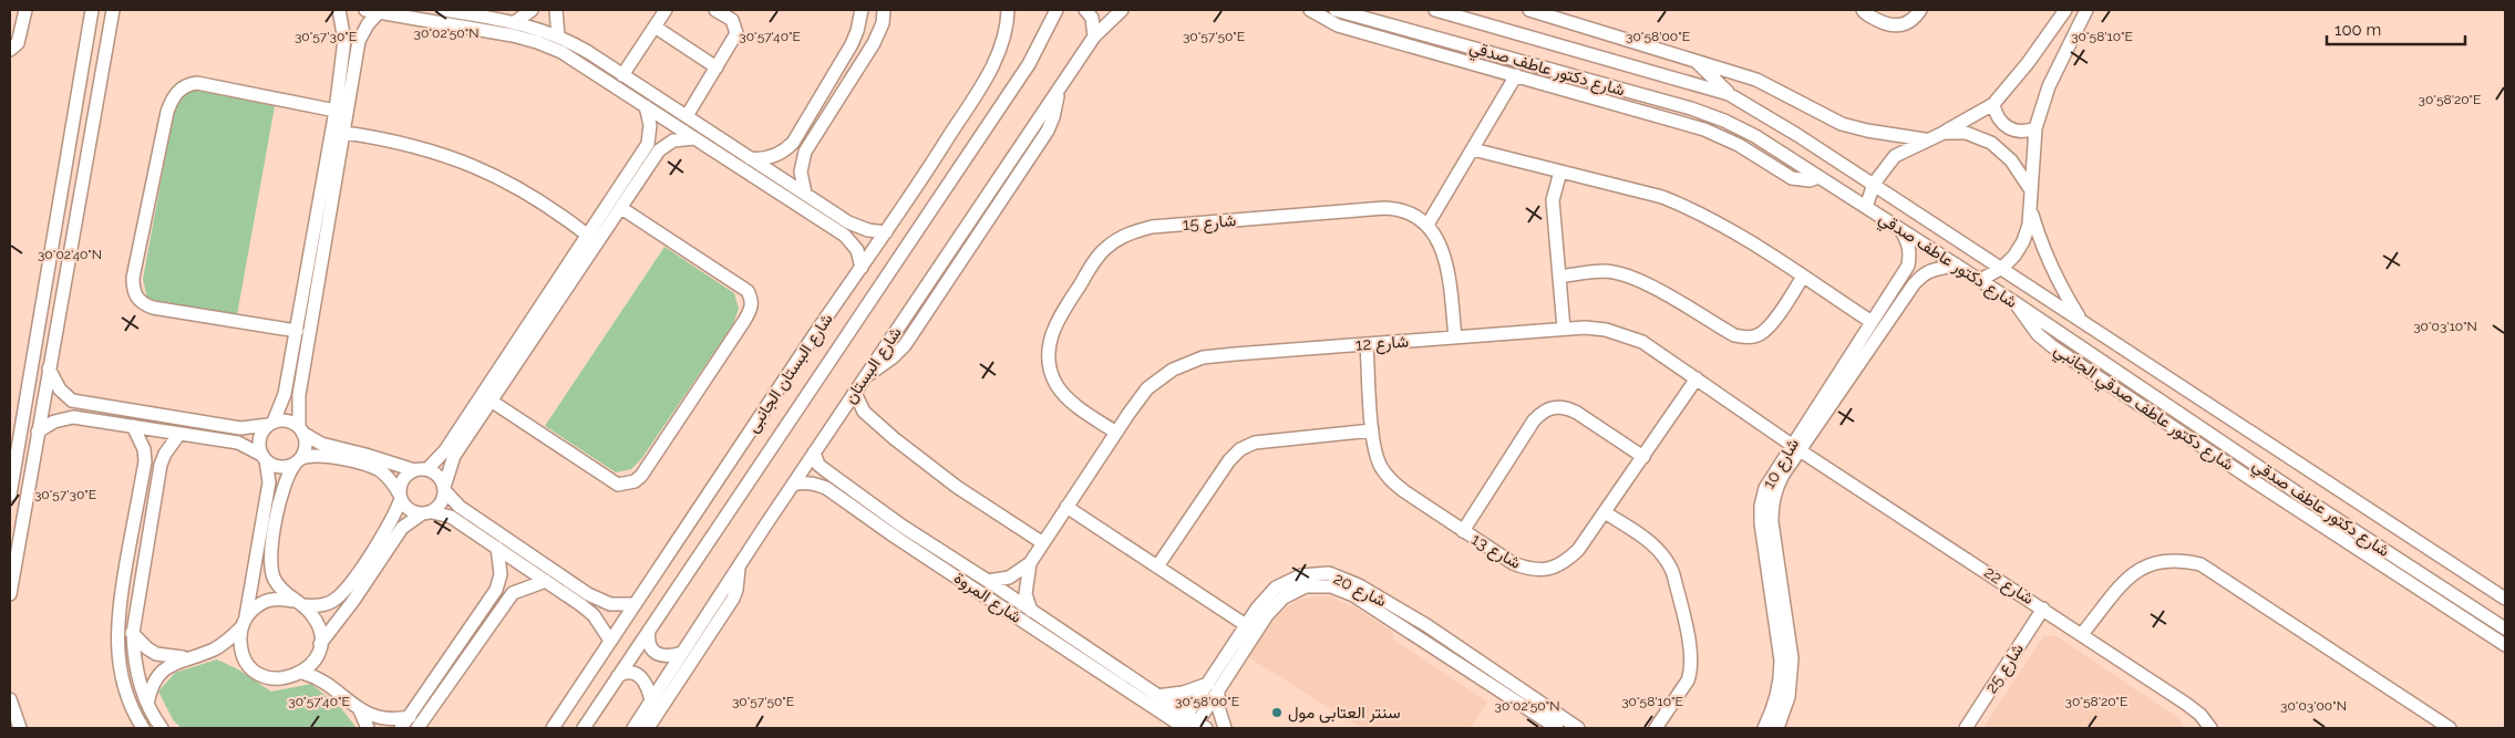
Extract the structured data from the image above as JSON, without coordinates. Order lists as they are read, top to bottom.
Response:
{
  "streets": {
    "street": [
      "شارع دكتور عاطف صدقي",
      "شارع 15",
      "شارع 12",
      "شارع البستان",
      "شارع البستان الجانبى",
      "شارع دكتور عاطف صدقي الجانبي",
      "شارع 10",
      "شارع 13",
      "شارع 22",
      "شارع 20",
      "شارع المروة",
      "شارع 25"
    ]
  },
  "crossings": [
    ["شارع دكتور عاطف صدقي", "شارع دكتور عاطف صدقي الجانبي"],
    ["شارع دكتور عاطف صدقي", "شارع 10"],
    ["شارع 15", "شارع 12"],
    ["شارع 12", "شارع 10"],
    ["شارع 12", "شارع 13"],
    ["شارع 12", "شارع 22"],
    ["شارع 12", "شارع المروة"],
    ["شارع البستان", "شارع المروة"],
    ["شارع 10", "شارع 22"],
    ["شارع 22", "شارع 25"],
    ["شارع 20", "شارع المروة"]
  ],
  "places": ["سنتر العتابى مول"],
  "scale_bar": "100 m",
  "coordinates": [
    "30°02'50\"N",
    "30°57'40\"E",
    "30°57'50\"E",
    "30°57'30\"E",
    "30°58'00\"E",
    "30°58'10\"E",
    "30°58'20\"E",
    "30°02'40\"N",
    "30°03'10\"N",
    "30°03'00\"N"
  ]
}
